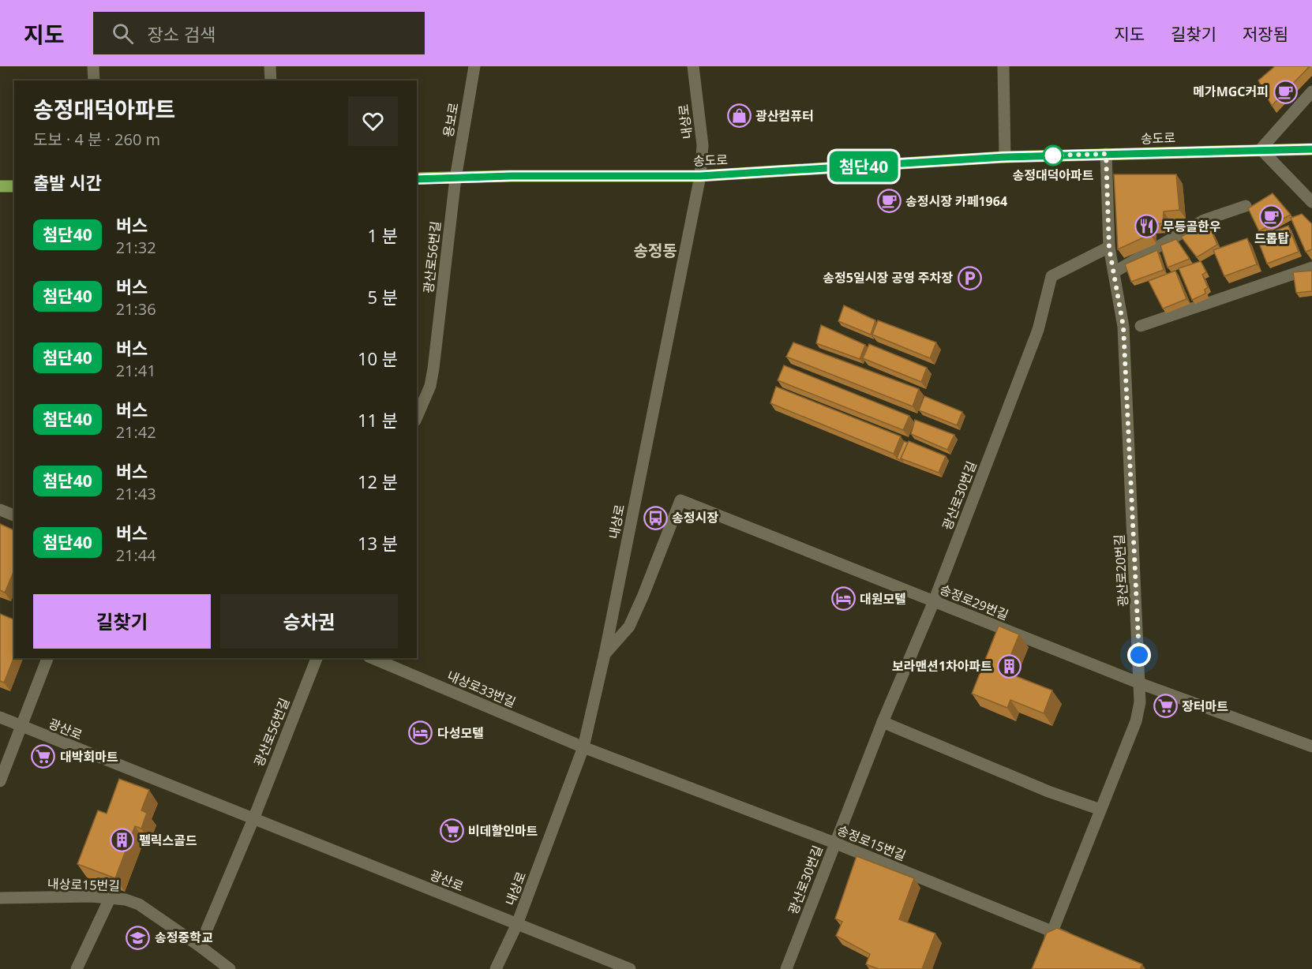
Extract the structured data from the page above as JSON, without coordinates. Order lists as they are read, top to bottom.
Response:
{
  "streets": {
    "main road": ["송도로"],
    "street": [
      "용보로",
      "내상로",
      "광산로56번길",
      "광산로30번길",
      "광산로20번길",
      "송정로29번길",
      "내상로33번길",
      "광산로",
      "송정로15번길",
      "내상로15번길"
    ]
  },
  "crossings": [
    ["용보로", "송도로"],
    ["용보로", "광산로56번길"],
    ["내상로", "송도로"],
    ["내상로", "송정로29번길"],
    ["내상로", "내상로33번길"],
    ["내상로", "광산로"],
    ["내상로", "송정로15번길"],
    ["송도로", "광산로56번길"],
    ["송도로", "광산로20번길"],
    ["광산로56번길", "광산로"],
    ["광산로30번길", "광산로20번길"],
    ["광산로30번길", "송정로29번길"],
    ["광산로30번길", "송정로15번길"],
    ["광산로20번길", "송정로29번길"],
    ["광산로20번길", "송정로15번길"],
    ["내상로33번길", "송정로15번길"]
  ],
  "districts": ["송정동"],
  "places": {
    "cafe": ["메가MGC커피", "송정시장 카페1964", "드롭탑"],
    "shop": ["광산컴퓨터"],
    "other": ["송정대덕아파트"],
    "restaurant": ["무등골한우"],
    "parking": ["송정5일시장 공영 주차장"],
    "bus stop": ["송정시장"],
    "hotel": ["대원모텔", "다성모텔"],
    "building": ["보라맨션1차아파트", "펠릭스골드"],
    "supermarket": ["장터마트", "대박회마트", "비데할인마트"],
    "school or university": ["송정중학교"]
  },
  "lines": ["bus line 첨단40"],
  "page": {
    "header": "지도",
    "search": "장소 검색",
    "nav": ["지도", "길찾기", "저장됨"],
    "on_map": "첨단40",
    "heading": [
      ["송정대덕아파트", "도보 · 4 분 · 260 m"],
      "출발 시간"
    ],
    "list": [
      {
        "mark": "첨단40",
        "name": "버스",
        "note": "21:32",
        "value": "1 분"
      },
      {
        "mark": "첨단40",
        "name": "버스",
        "note": "21:36",
        "value": "5 분"
      },
      {
        "mark": "첨단40",
        "name": "버스",
        "note": "21:41",
        "value": "10 분"
      },
      {
        "mark": "첨단40",
        "name": "버스",
        "note": "21:42",
        "value": "11 분"
      },
      {
        "mark": "첨단40",
        "name": "버스",
        "note": "21:43",
        "value": "12 분"
      },
      {
        "mark": "첨단40",
        "name": "버스",
        "note": "21:44",
        "value": "13 분"
      }
    ],
    "buttons": ["길찾기", "승차권"]
  }
}
